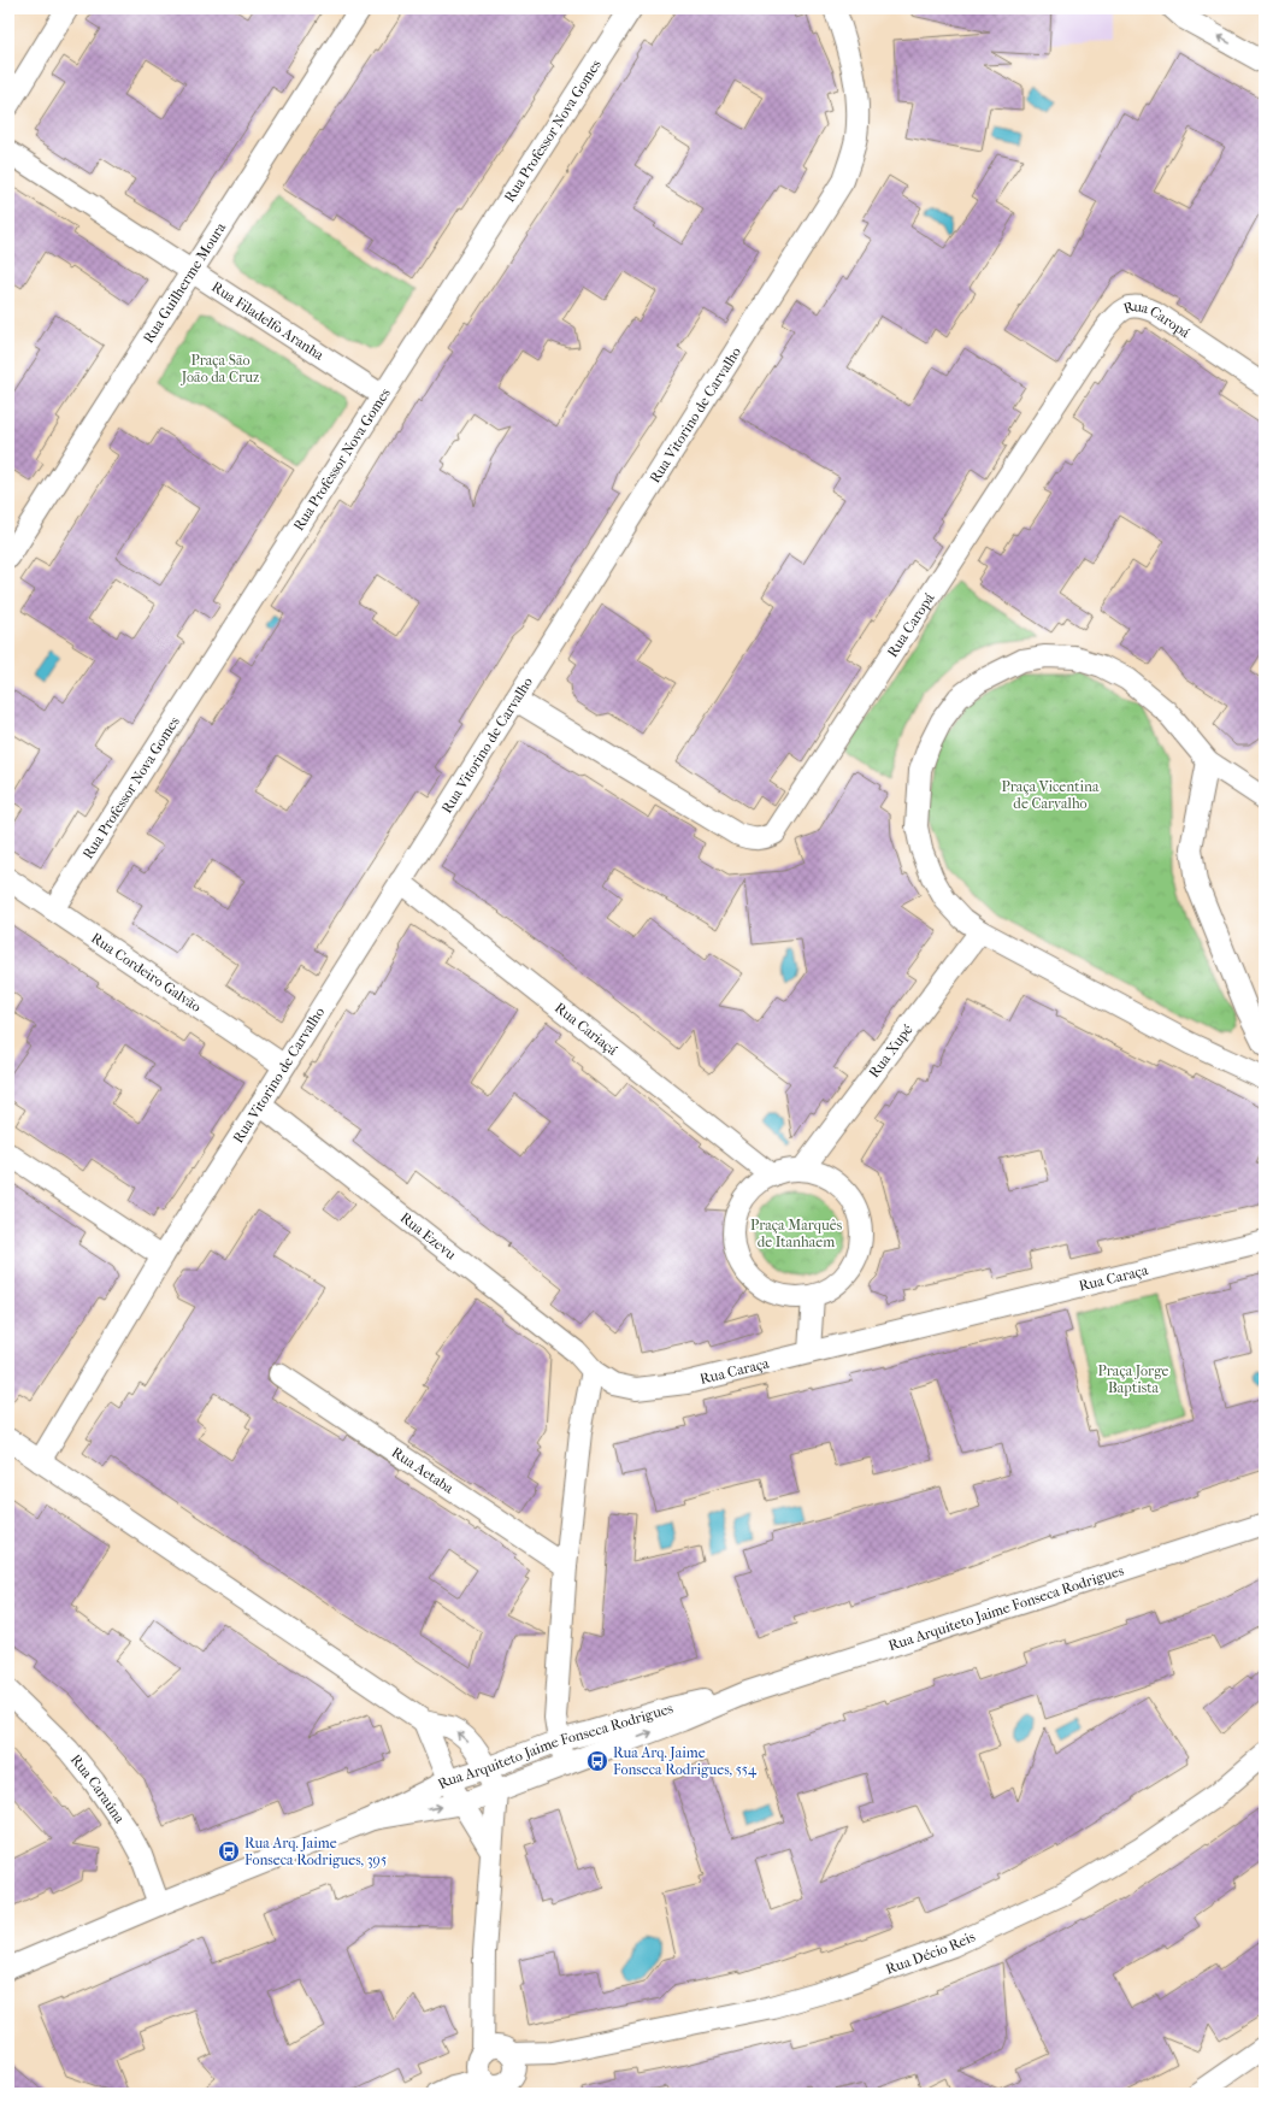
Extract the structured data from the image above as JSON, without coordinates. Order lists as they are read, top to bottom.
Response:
{
  "streets": {
    "street": [
      "Rua Professor Nova Gomes",
      "Rua Guilherme Moura",
      "Rua Filadelfo Aranha",
      "Rua Caropá",
      "Rua Vitorino de Carvalho",
      "Rua Cordeiro Galvão",
      "Rua Cariaçá",
      "Rua Xupé",
      "Rua Ezevu",
      "Rua Caraça",
      "Rua Aetaba",
      "Rua Arquiteto Jaime Fonseca Rodrigues",
      "Rua Caraúna",
      "Rua Décio Reis"
    ]
  },
  "crossings": [
    ["Rua Professor Nova Gomes", "Rua Filadelfo Aranha"],
    ["Rua Professor Nova Gomes", "Rua Cordeiro Galvão"],
    ["Rua Guilherme Moura", "Rua Filadelfo Aranha"],
    ["Rua Caropá", "Rua Vitorino de Carvalho"],
    ["Rua Vitorino de Carvalho", "Rua Cordeiro Galvão"],
    ["Rua Vitorino de Carvalho", "Rua Cariaçá"],
    ["Rua Vitorino de Carvalho", "Rua Ezevu"],
    ["Rua Cariaçá", "Rua Xupé"],
    ["Rua Ezevu", "Rua Caraça"],
    ["Rua Arquiteto Jaime Fonseca Rodrigues", "Rua Caraúna"]
  ],
  "parks": [
    "Praça São João da Cruz",
    "Praça Vicentina de Carvalho",
    "Praça Marquês de Itanhaem",
    "Praça Jorge Baptista"
  ],
  "places": {
    "bus stop": ["Rua Arq. Jaime Fonseca Rodrigues, 554", "Rua Arq. Jaime Fonseca Rodrigues, 395"]
  }
}
